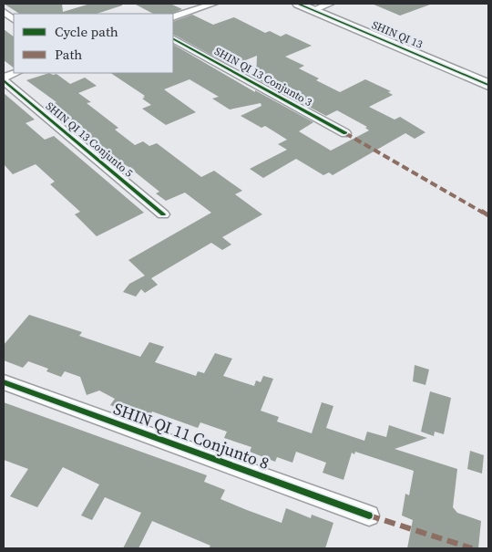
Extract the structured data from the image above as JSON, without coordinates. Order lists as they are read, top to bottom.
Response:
{
  "streets": {
    "street": [
      "SHIN QI 13",
      "SHIN QI 13 Conjunto 3",
      "SHIN QI 13 Conjunto 5",
      "SHIN QI 11 Conjunto 8"
    ]
  },
  "legend": ["Cycle path", "Path"]
}
